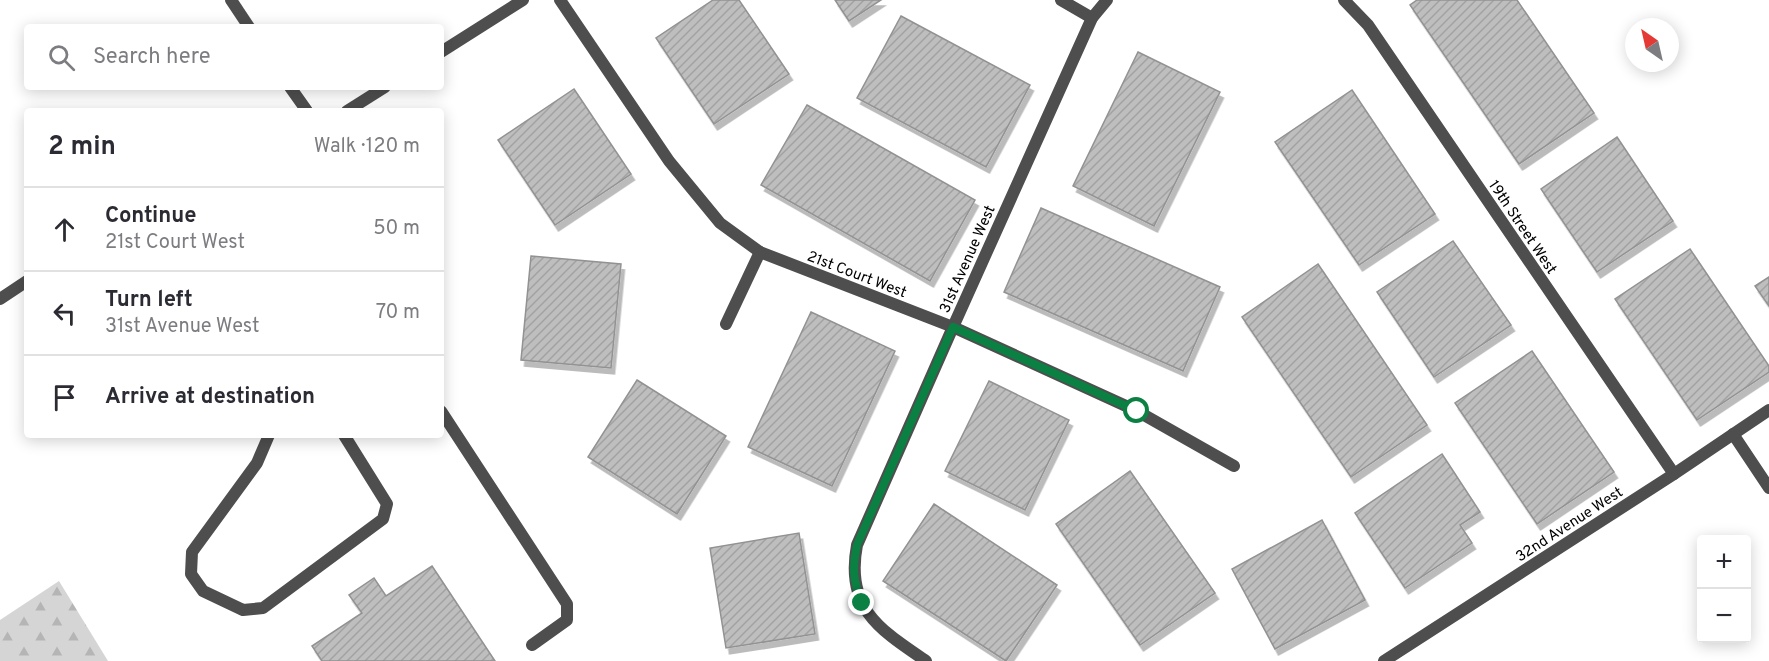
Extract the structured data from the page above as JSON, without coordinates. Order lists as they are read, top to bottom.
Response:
{
  "streets": {
    "street": [
      "19th Street West",
      "31st Avenue West",
      "21st Court West",
      "32nd Avenue West"
    ]
  },
  "crossings": [
    ["19th Street West", "32nd Avenue West"],
    ["31st Avenue West", "21st Court West"]
  ],
  "north": "top left",
  "page": {
    "search": "Search here",
    "heading": ["2 min", "Walk · 120 m"],
    "list": [
      ["Continue", "21st Court West", "50 m"],
      ["Turn left", "31st Avenue West", "70 m"],
      "Arrive at destination"
    ],
    "map_buttons": ["+", "−"]
  }
}
